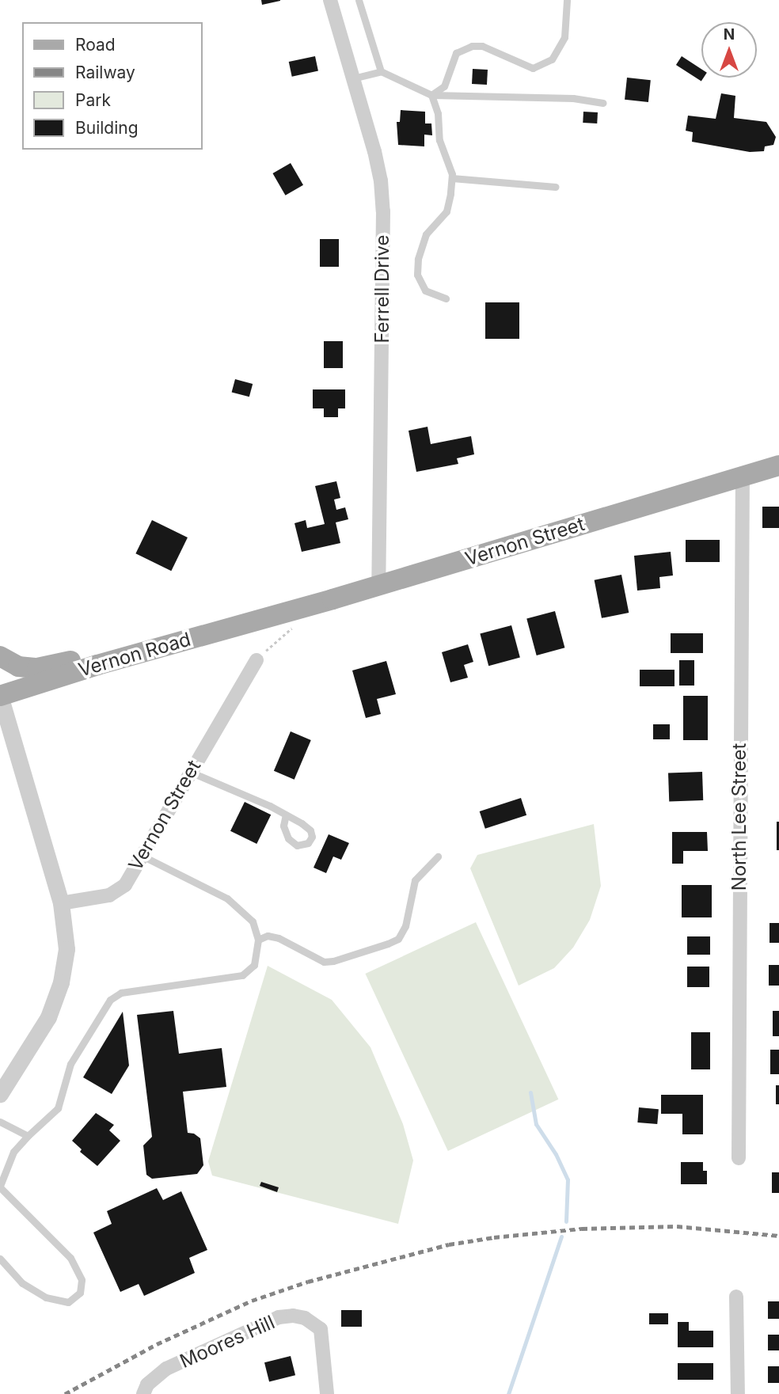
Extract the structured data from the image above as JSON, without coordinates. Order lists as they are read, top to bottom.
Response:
{
  "streets": {
    "main road": ["Vernon Street", "Vernon Road"],
    "street": ["Ferrell Drive", "North Lee Street", "Moores Hill"]
  },
  "crossings": [
    ["Ferrell Drive", "Vernon Street"],
    ["Vernon Street", "Vernon Road"],
    ["Vernon Street", "North Lee Street"]
  ],
  "legend": [
    "Road",
    "Railway",
    "Park",
    "Building"
  ],
  "north": "top"
}
